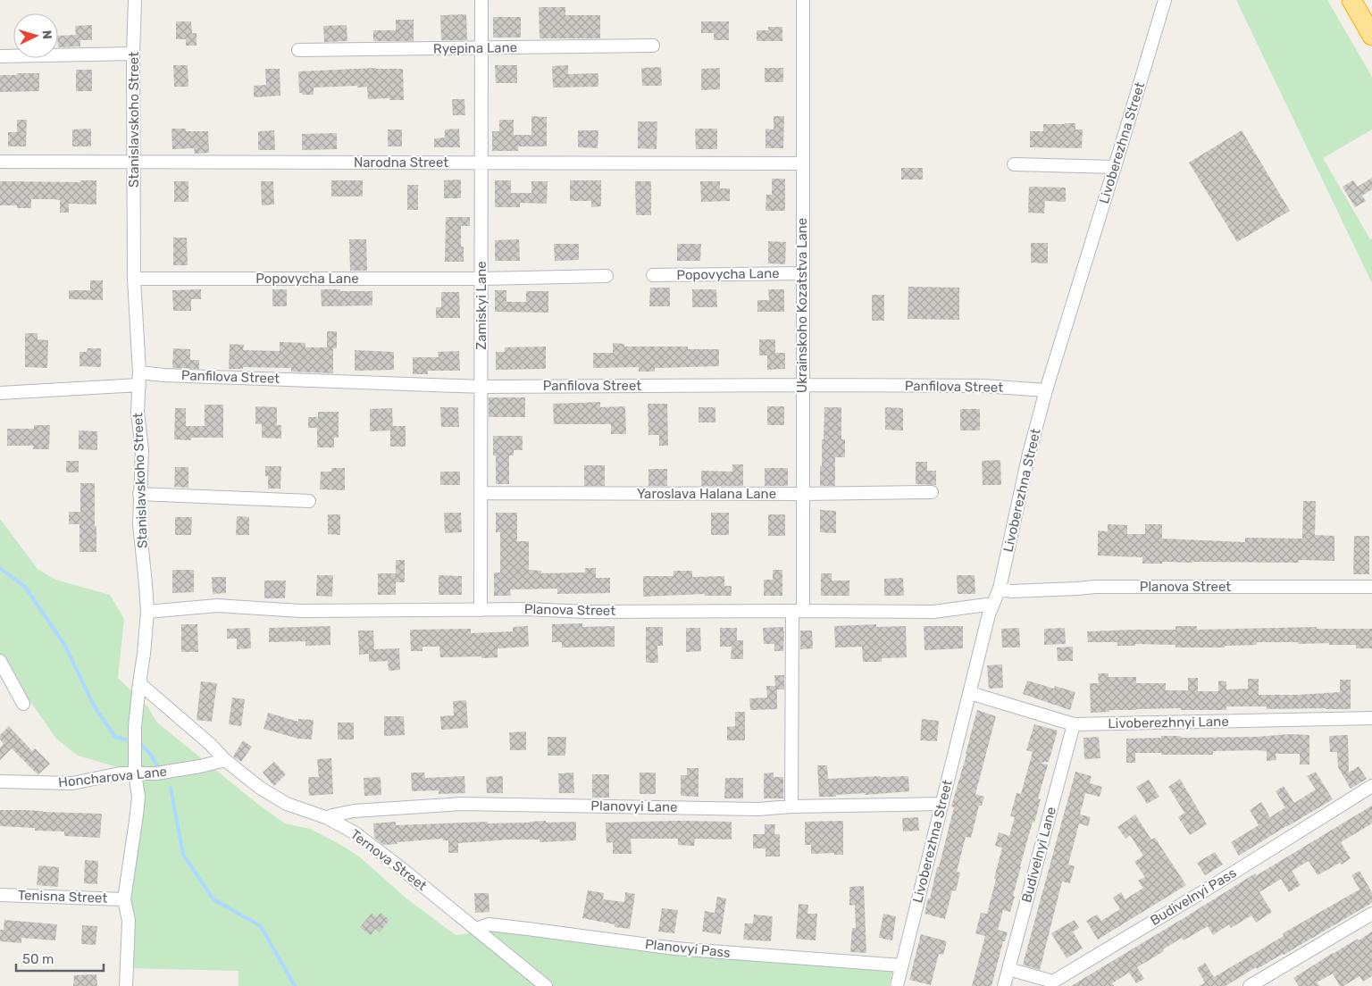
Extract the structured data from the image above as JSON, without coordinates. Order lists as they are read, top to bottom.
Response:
{
  "streets": {
    "street": [
      "Ryepina Lane",
      "Stanislavskoho Street",
      "Livoberezhna Street",
      "Narodna Street",
      "Popovycha Lane",
      "Zamiskyi Lane",
      "Ukrainskoho Kozatstva Lane",
      "Panfilova Street",
      "Yaroslava Halana Lane",
      "Planova Street",
      "Livoberezhnyi Lane",
      "Honcharova Lane",
      "Planovyi Lane",
      "Budivelnyi Lane",
      "Ternova Street",
      "Tenisna Street",
      "Budivelnyi Pass",
      "Planovyi Pass"
    ]
  },
  "crossings": [
    ["Ryepina Lane", "Zamiskyi Lane"],
    ["Stanislavskoho Street", "Narodna Street"],
    ["Stanislavskoho Street", "Popovycha Lane"],
    ["Stanislavskoho Street", "Panfilova Street"],
    ["Stanislavskoho Street", "Planova Street"],
    ["Stanislavskoho Street", "Honcharova Lane"],
    ["Stanislavskoho Street", "Ternova Street"],
    ["Stanislavskoho Street", "Tenisna Street"],
    ["Livoberezhna Street", "Panfilova Street"],
    ["Livoberezhna Street", "Planova Street"],
    ["Livoberezhna Street", "Livoberezhnyi Lane"],
    ["Livoberezhna Street", "Planovyi Lane"],
    ["Livoberezhna Street", "Planovyi Pass"],
    ["Narodna Street", "Zamiskyi Lane"],
    ["Narodna Street", "Ukrainskoho Kozatstva Lane"],
    ["Popovycha Lane", "Zamiskyi Lane"],
    ["Popovycha Lane", "Ukrainskoho Kozatstva Lane"],
    ["Zamiskyi Lane", "Panfilova Street"],
    ["Zamiskyi Lane", "Yaroslava Halana Lane"],
    ["Zamiskyi Lane", "Planova Street"],
    ["Ukrainskoho Kozatstva Lane", "Panfilova Street"],
    ["Ukrainskoho Kozatstva Lane", "Yaroslava Halana Lane"],
    ["Ukrainskoho Kozatstva Lane", "Planova Street"],
    ["Ukrainskoho Kozatstva Lane", "Planovyi Lane"],
    ["Livoberezhnyi Lane", "Budivelnyi Lane"],
    ["Honcharova Lane", "Ternova Street"],
    ["Planovyi Lane", "Ternova Street"],
    ["Budivelnyi Lane", "Budivelnyi Pass"],
    ["Ternova Street", "Planovyi Pass"]
  ],
  "scale_bar": "50 m",
  "north": "right"
}
